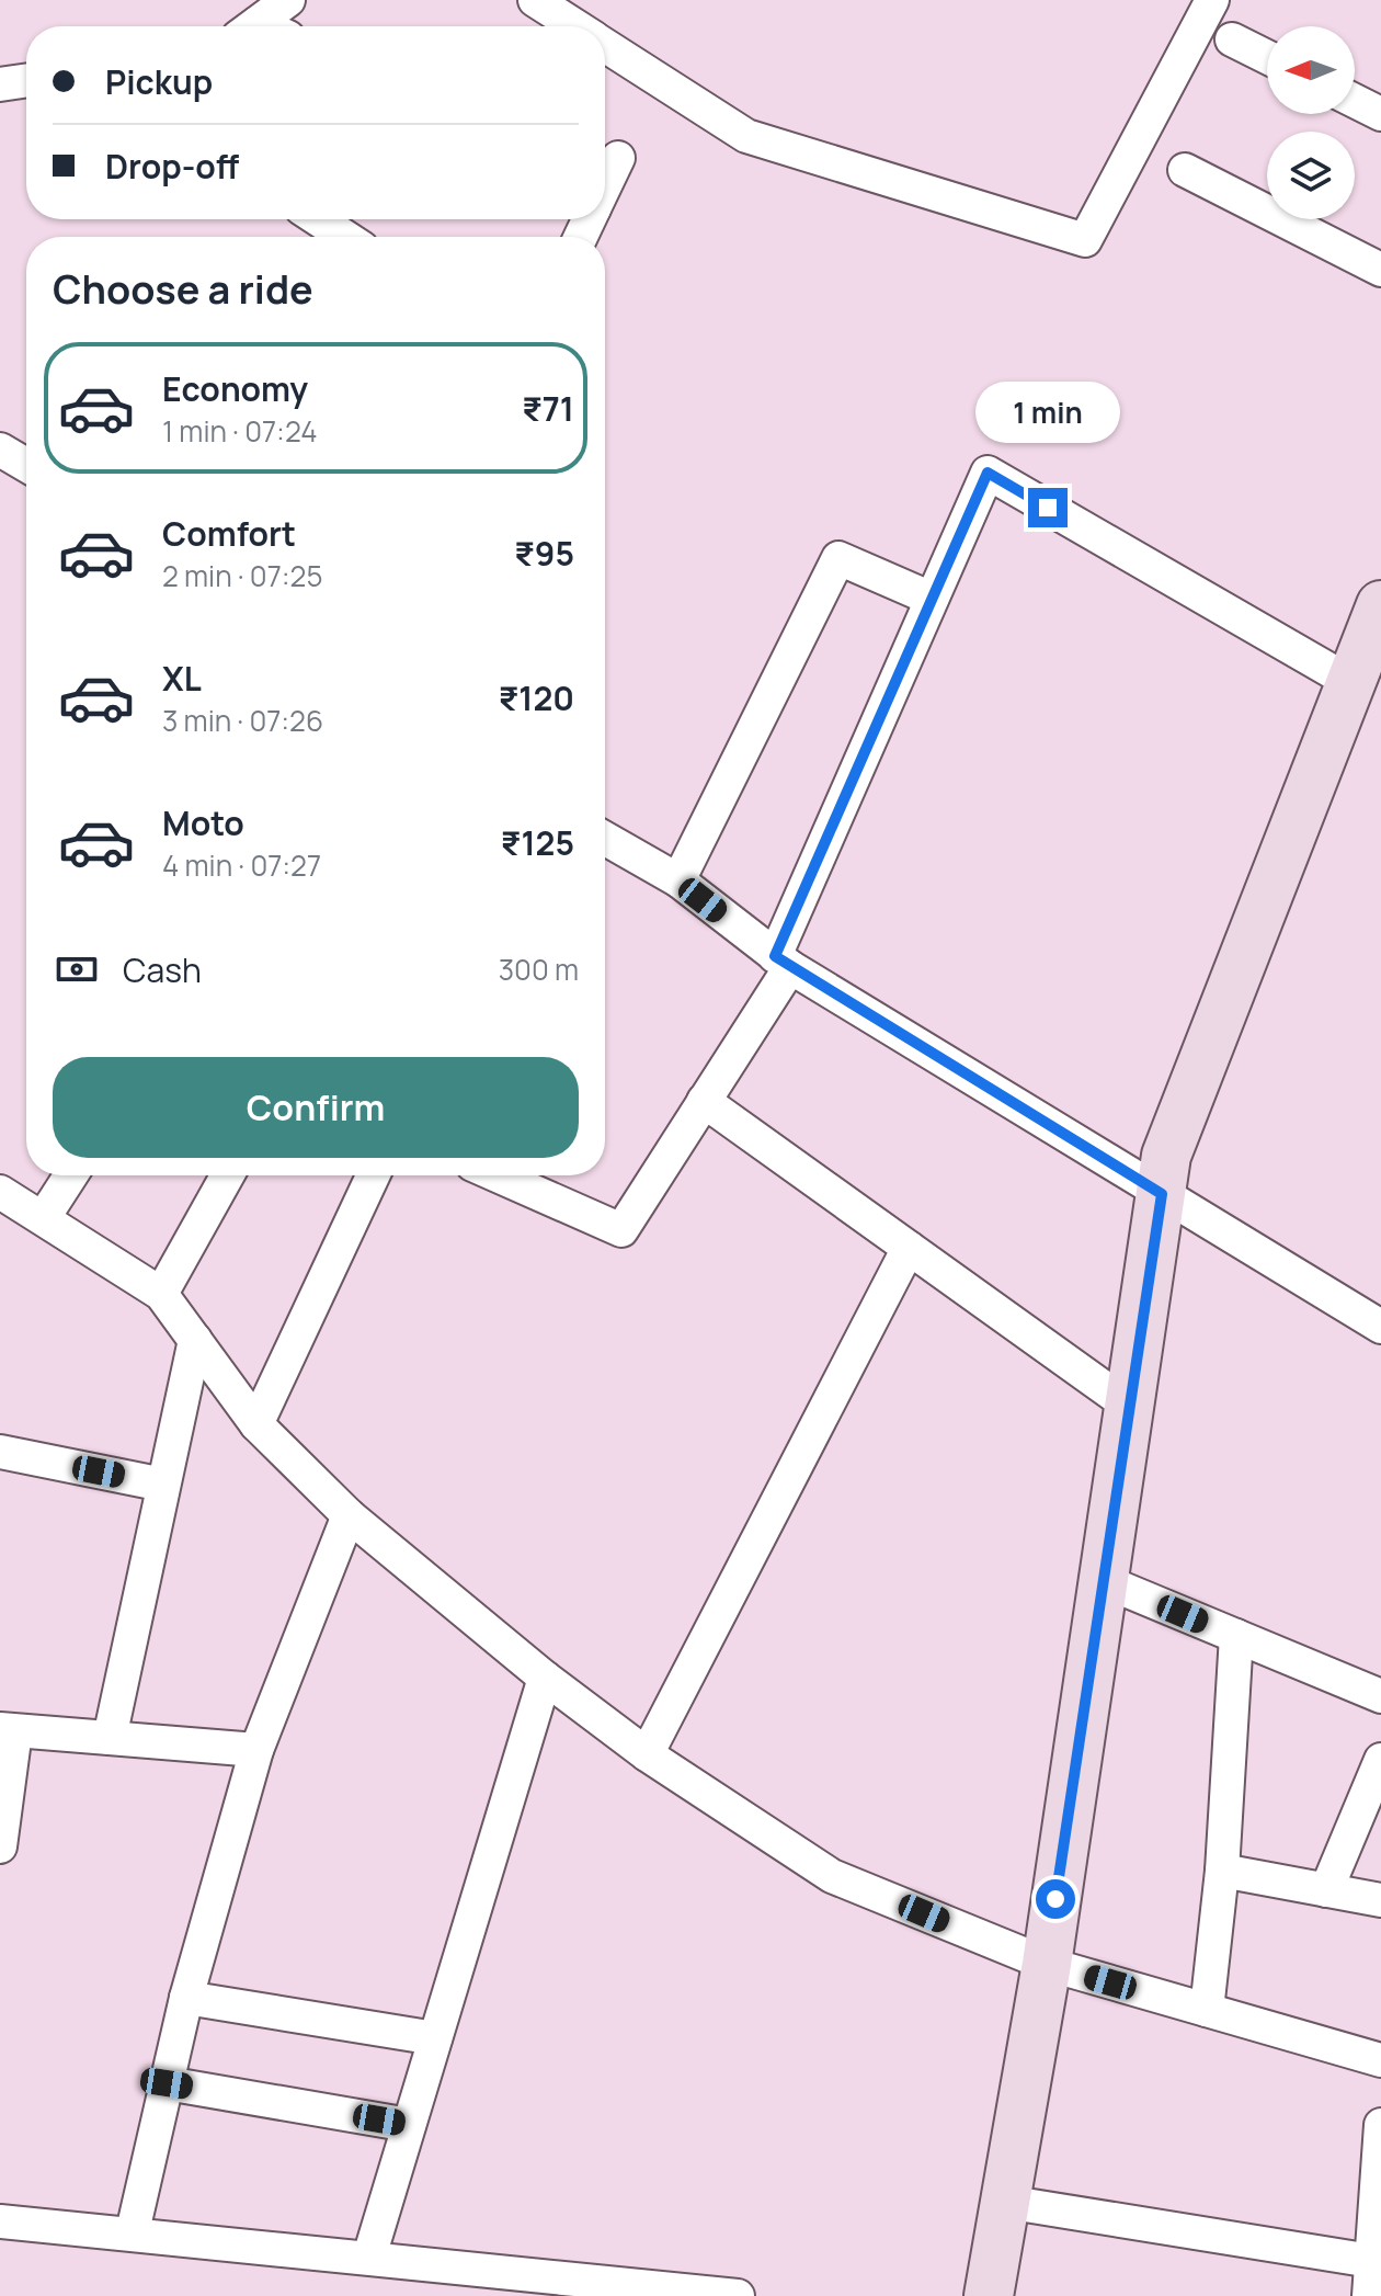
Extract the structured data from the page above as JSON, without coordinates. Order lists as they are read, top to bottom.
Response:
{
  "north": "left",
  "page": {
    "banner": ["Pickup", "Drop-off"],
    "heading": "Choose a ride",
    "list": [
      {
        "name": "Economy",
        "note": "1 min · 07:24",
        "value": "₹71"
      },
      {
        "name": "Comfort",
        "note": "2 min · 07:25",
        "value": "₹95"
      },
      {
        "name": "XL",
        "note": "3 min · 07:26",
        "value": "₹120"
      },
      {
        "name": "Moto",
        "note": "4 min · 07:27",
        "value": "₹125"
      }
    ],
    "bubble": "1 min",
    "pay": ["Cash", "300 m"],
    "buttons": "Confirm"
  }
}
